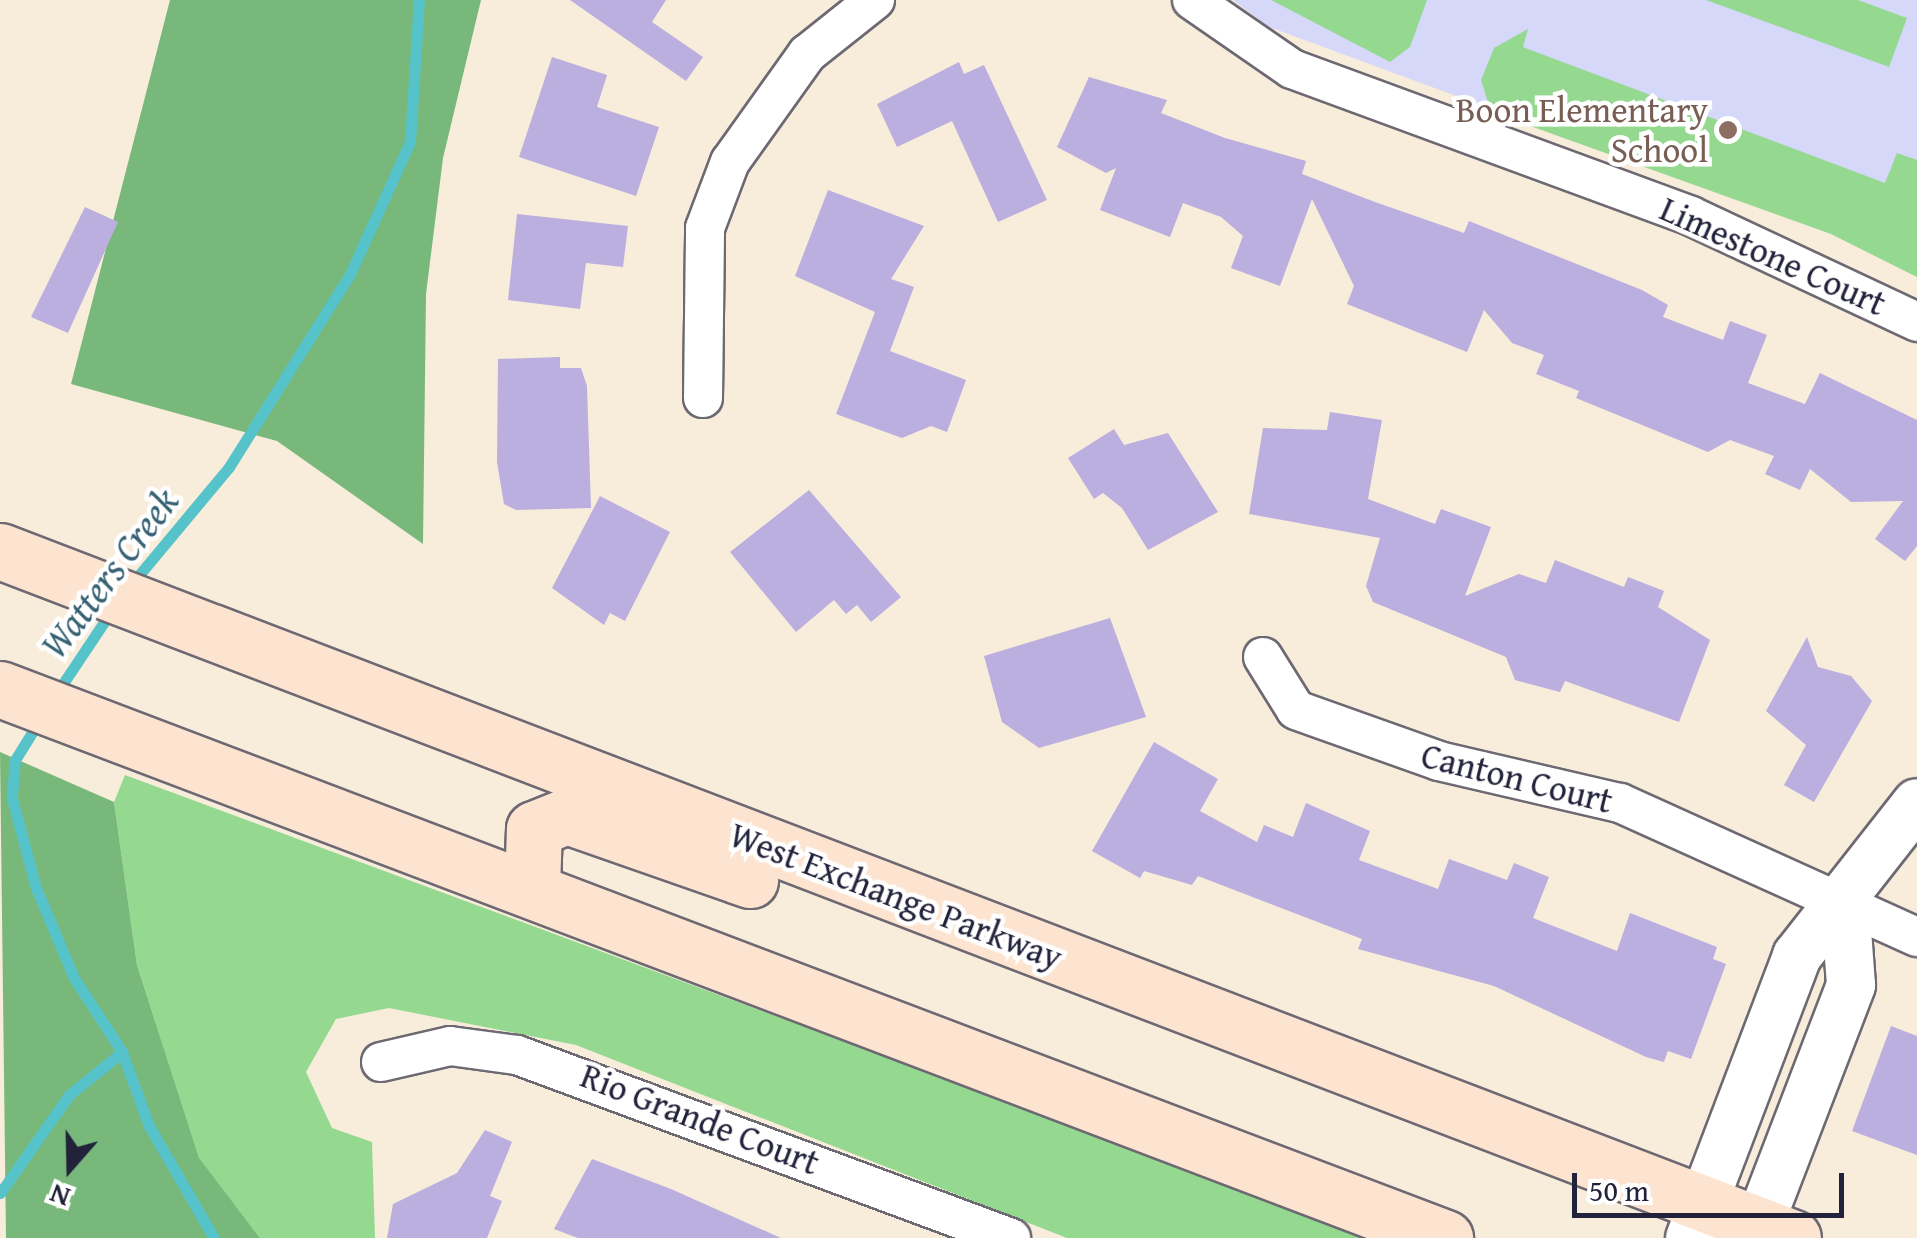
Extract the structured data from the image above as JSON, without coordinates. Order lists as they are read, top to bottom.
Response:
{
  "streets": {
    "main road": ["West Exchange Parkway"],
    "street": ["Limestone Court", "Canton Court", "Rio Grande Court"]
  },
  "water": ["Watters Creek"],
  "places": ["Boon Elementary School"],
  "scale_bar": "50 m",
  "north": "bottom"
}
